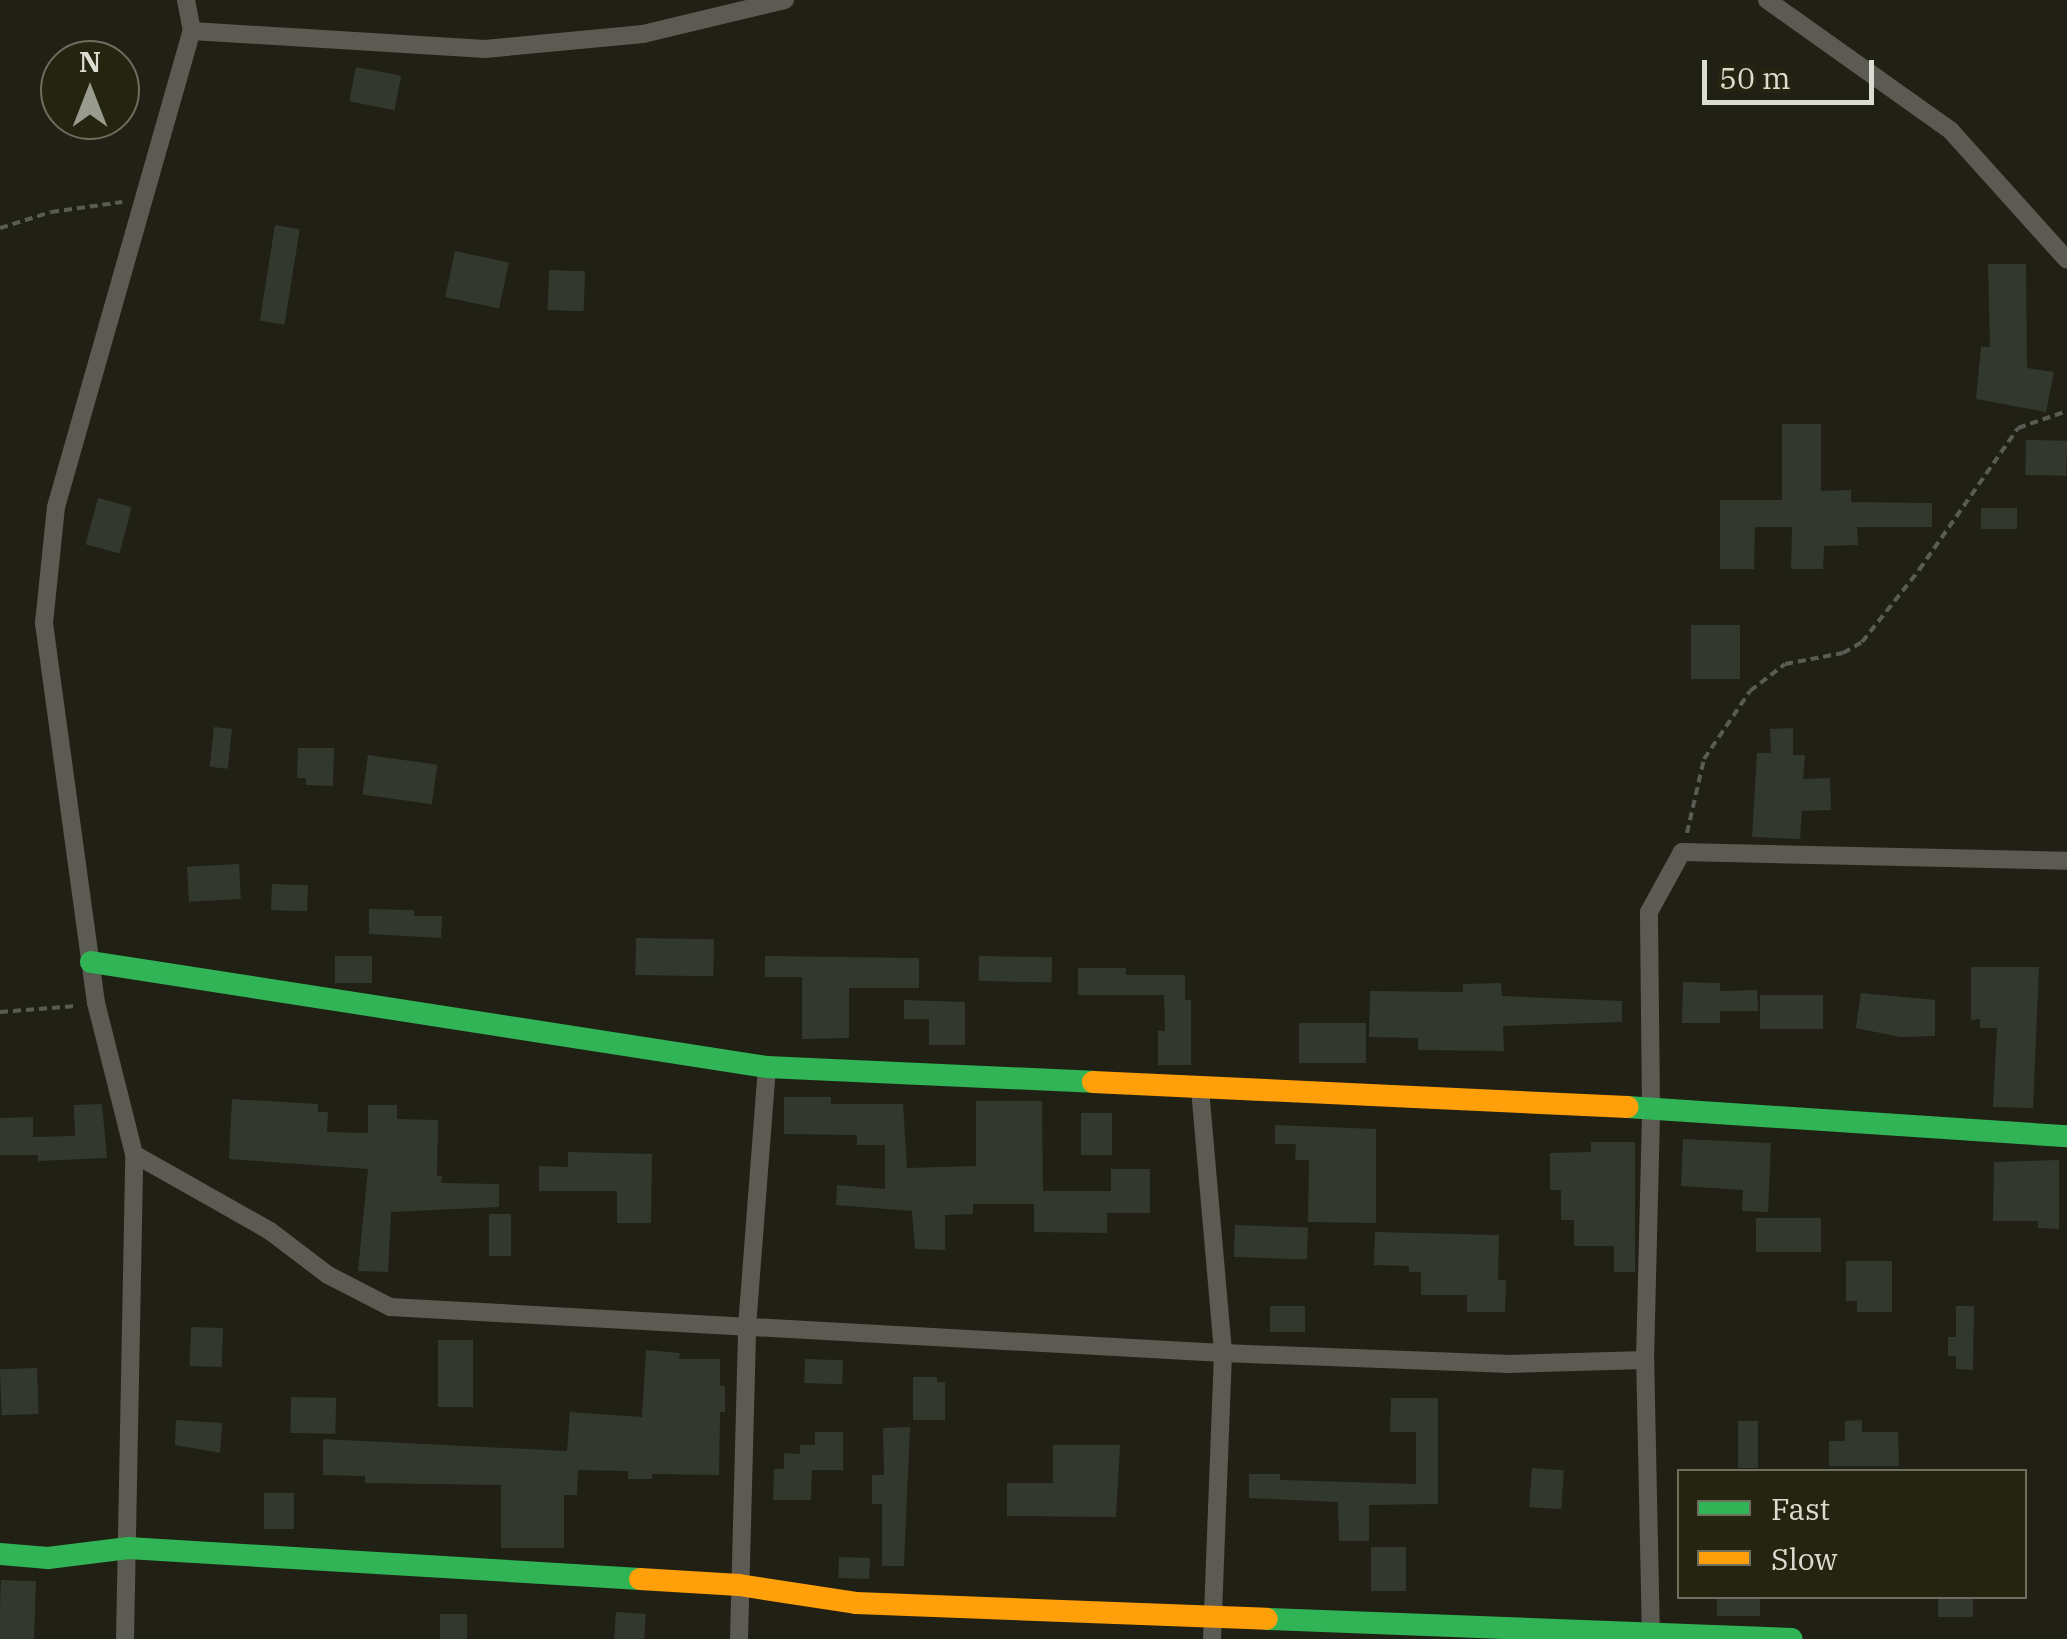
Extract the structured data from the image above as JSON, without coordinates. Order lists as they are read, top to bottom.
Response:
{
  "legend": ["Fast", "Slow"],
  "scale_bar": "50 m",
  "north": "top"
}
